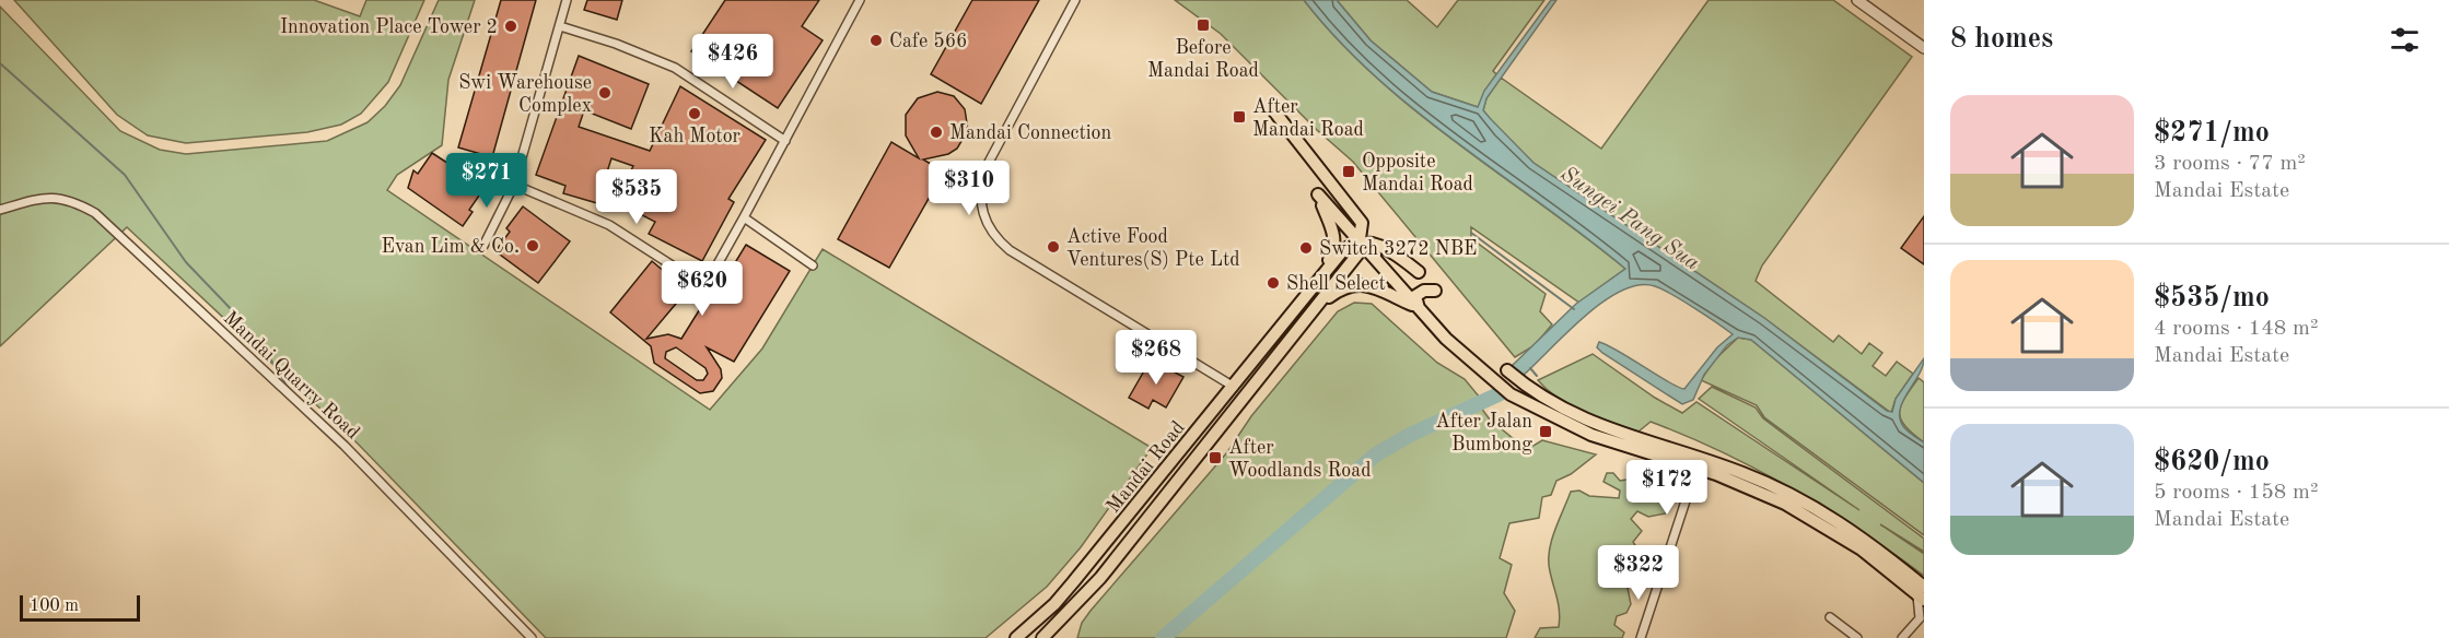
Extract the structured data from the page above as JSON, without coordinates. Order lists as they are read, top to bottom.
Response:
{
  "streets": {
    "main road": ["Mandai Road"],
    "street": ["Mandai Quarry Road"]
  },
  "water": ["Sungei Pang Sua"],
  "places": {
    "transit": [
      "Before Mandai Road",
      "After Mandai Road",
      "Opposite Mandai Road",
      "After Jalan Bumbong",
      "After Woodlands Road"
    ],
    "other": [
      "Innovation Place Tower 2",
      "Cafe 566",
      "Swi Warehouse Complex",
      "Kah Motor",
      "Mandai Connection",
      "Evan Lim & Co.",
      "Active Food Ventures(S) Pte Ltd",
      "Switch 3272 NBE",
      "Shell Select"
    ]
  },
  "scale_bar": "100 m",
  "page": {
    "heading": "8 homes",
    "price": [
      "$426",
      "$271",
      "$310",
      "$535",
      "$620",
      "$268",
      "$172",
      "$322"
    ],
    "list": [
      {
        "name": "$271/mo",
        "note": "3 rooms · 77 m² · Mandai Estate"
      },
      {
        "name": "$535/mo",
        "note": "4 rooms · 148 m² · Mandai Estate"
      },
      {
        "name": "$620/mo",
        "note": "5 rooms · 158 m² · Mandai Estate"
      }
    ],
    "scale": "100 m"
  }
}
